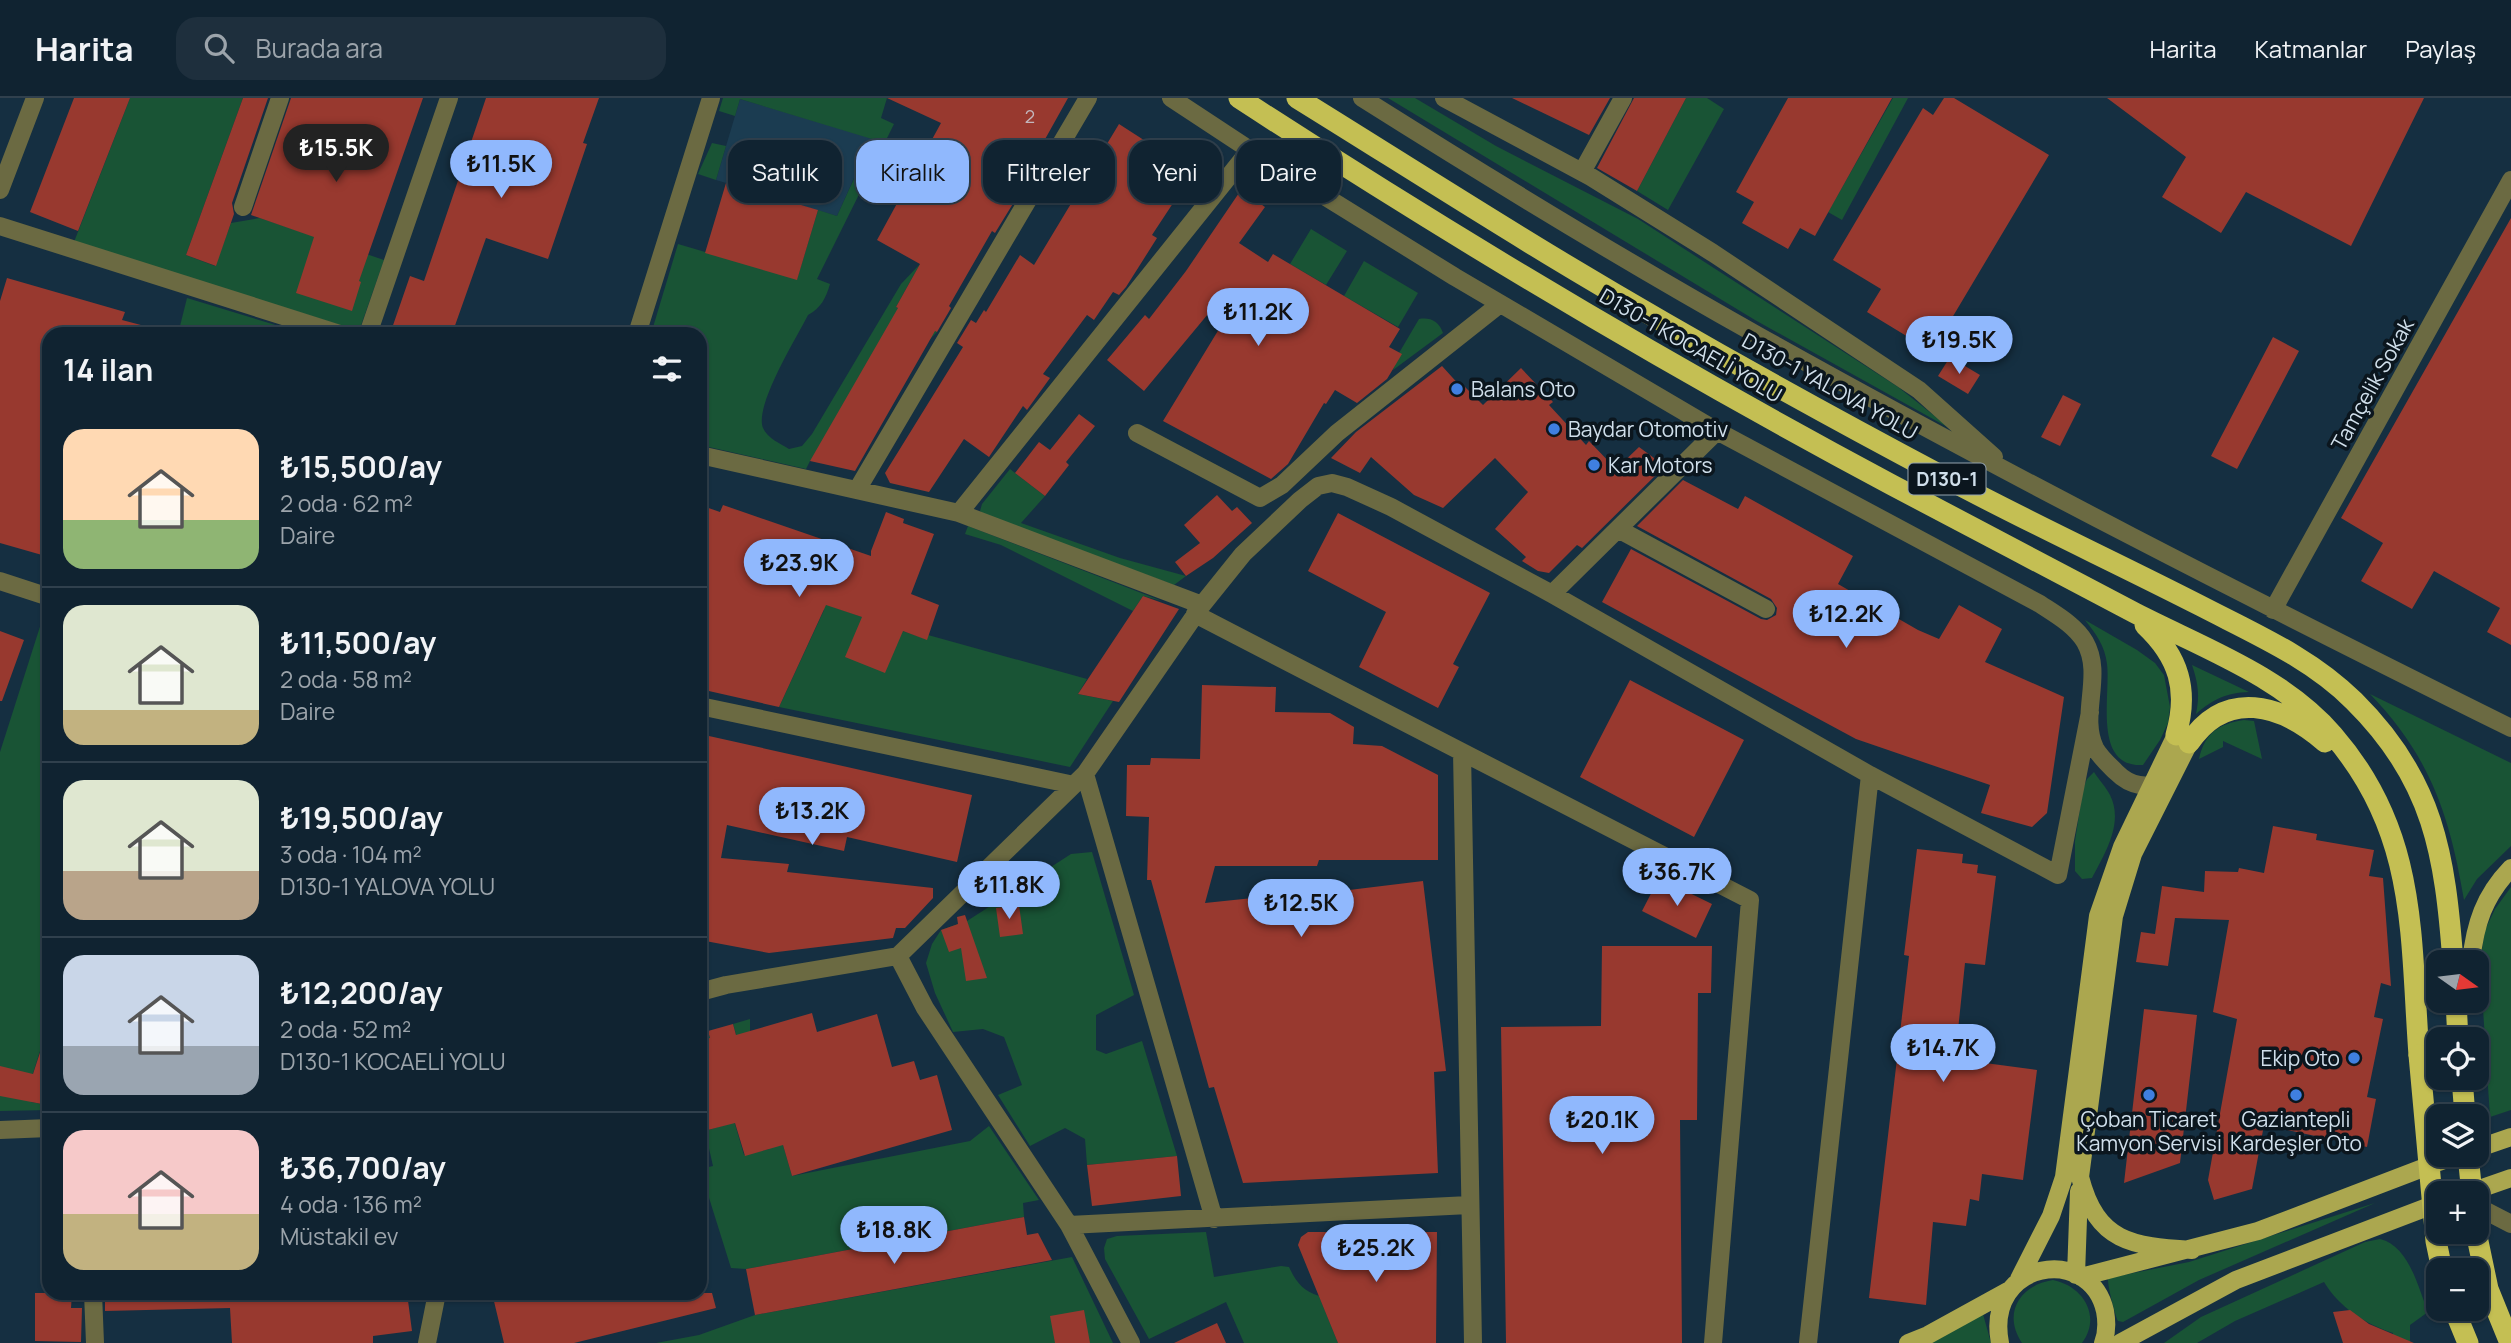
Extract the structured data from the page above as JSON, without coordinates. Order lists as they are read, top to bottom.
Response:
{
  "streets": {
    "highway": ["D130-1 KOCAELİ YOLU", "D130-1 YALOVA YOLU", "D130-1"],
    "street": ["Tamçelik Sokak"]
  },
  "crossings": [
    ["D130-1 KOCAELİ YOLU", "D130-1"]
  ],
  "places": [
    "Balans Oto",
    "Baydar Otomotiv",
    "Kar Motors",
    "Ekip Oto",
    "Çoban Ticaret Kamyon Servisi",
    "Gaziantepli Kardeşler Oto"
  ],
  "house_numbers": ["2"],
  "north": "right",
  "page": {
    "header": "Harita",
    "search": "Burada ara",
    "nav": ["Harita", "Katmanlar", "Paylaş"],
    "price": [
      "₺15.5K",
      "₺11.5K",
      "₺11.2K",
      "₺19.5K",
      "₺23.9K",
      "₺12.2K",
      "₺13.2K",
      "₺36.7K",
      "₺11.8K",
      "₺12.5K",
      "₺14.7K",
      "₺20.1K",
      "₺18.8K",
      "₺25.2K"
    ],
    "chip": [
      "Satılık",
      "Kiralık",
      "Filtreler",
      "Yeni",
      "Daire"
    ],
    "heading": "14 ilan",
    "list": [
      {
        "name": "₺15,500/ay",
        "note": "2 oda · 62 m² · Daire"
      },
      {
        "name": "₺11,500/ay",
        "note": "2 oda · 58 m² · Daire"
      },
      {
        "name": "₺19,500/ay",
        "note": "3 oda · 104 m² · D130-1 YALOVA YOLU"
      },
      {
        "name": "₺12,200/ay",
        "note": "2 oda · 52 m² · D130-1 KOCAELİ YOLU"
      },
      {
        "name": "₺36,700/ay",
        "note": "4 oda · 136 m² · Müstakil ev"
      }
    ],
    "map_buttons": ["+", "−"]
  }
}
